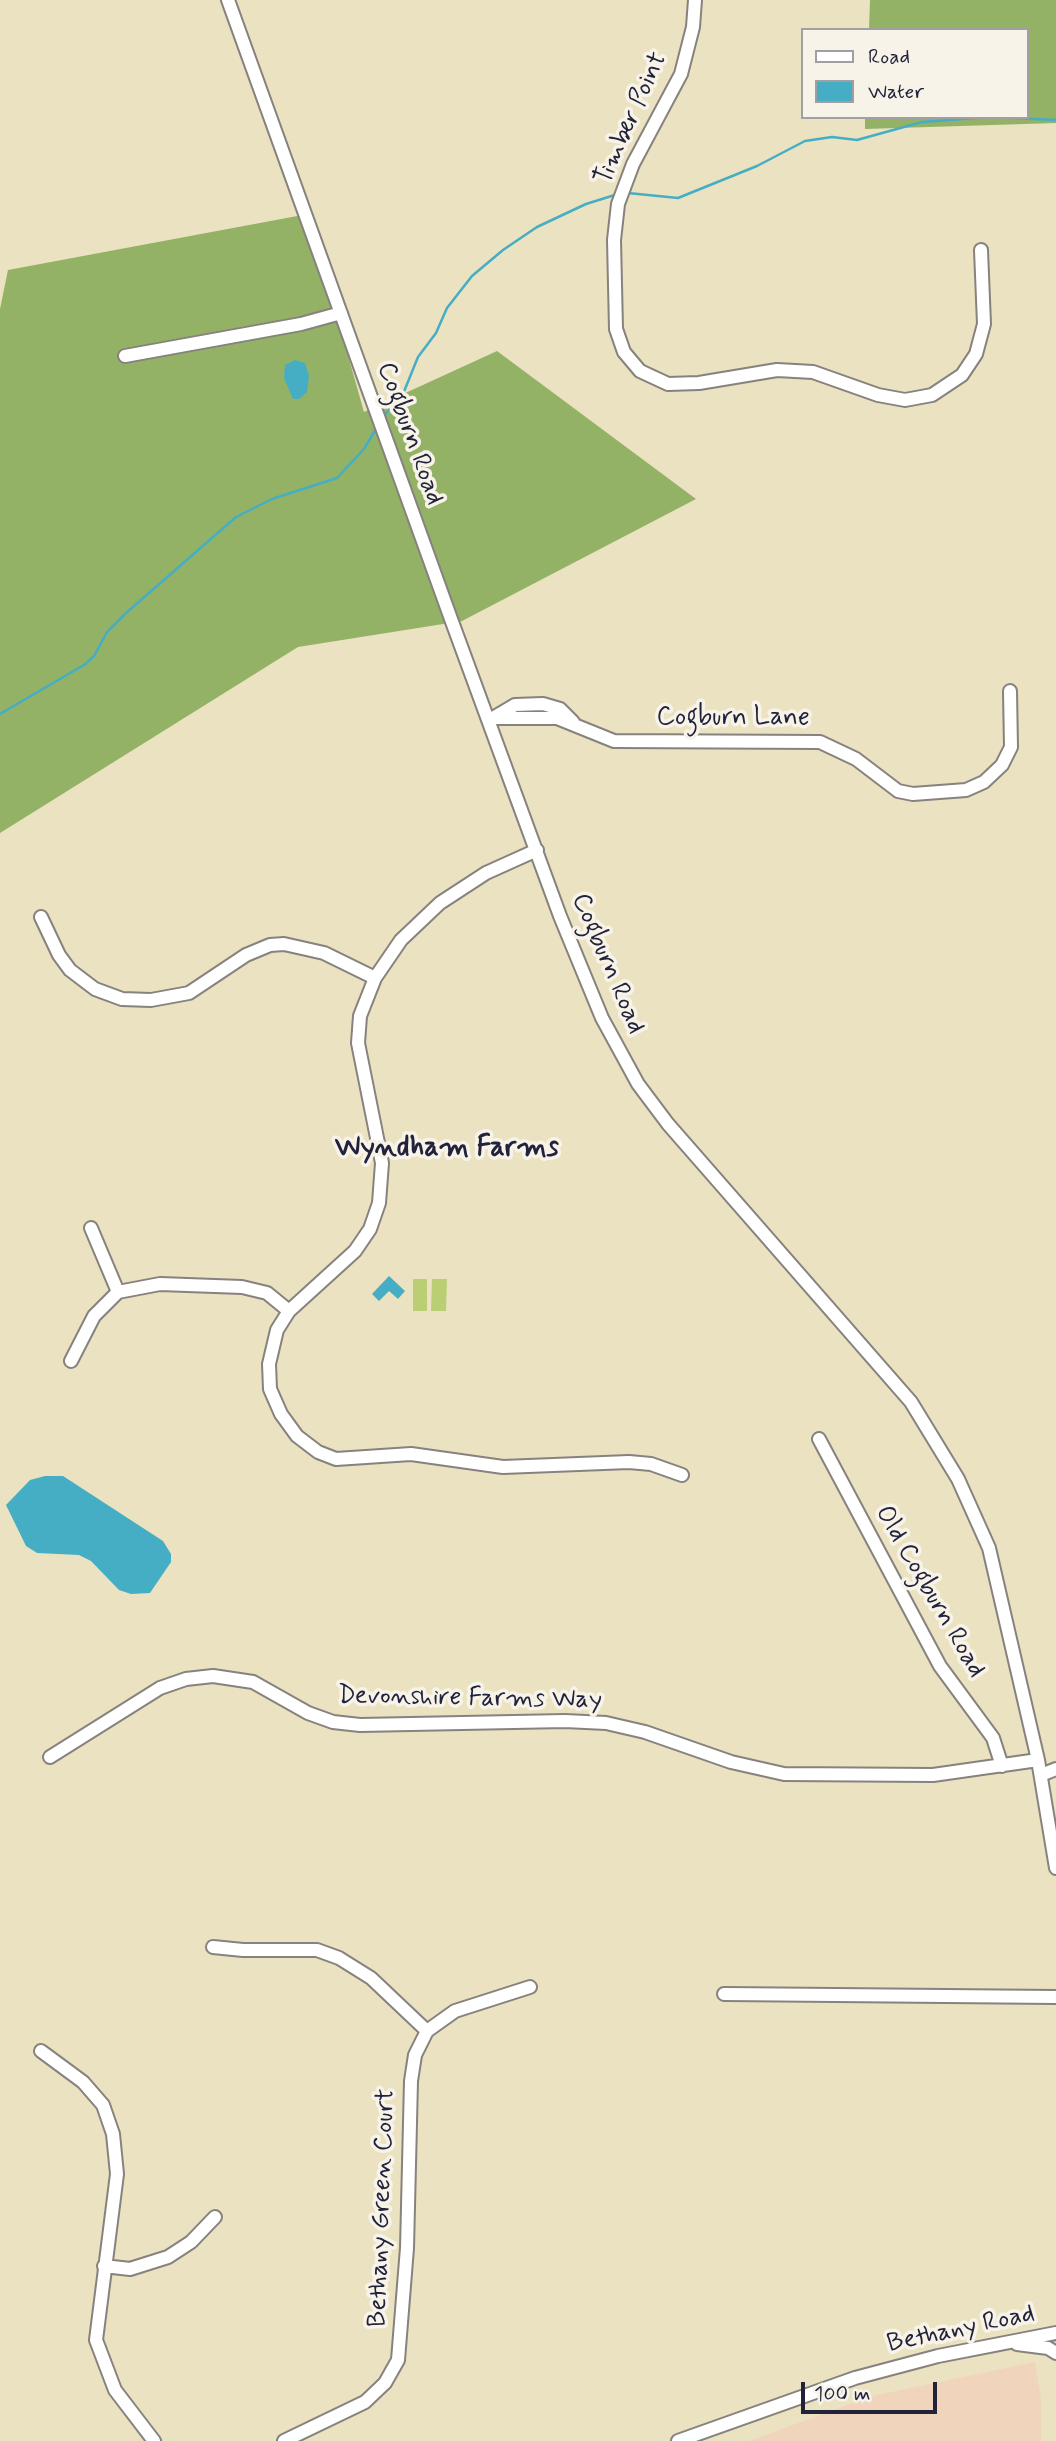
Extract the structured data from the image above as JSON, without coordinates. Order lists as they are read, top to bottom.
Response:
{
  "streets": {
    "street": [
      "Timber Point",
      "Cogburn Road",
      "Cogburn Lane",
      "Old Cogburn Road",
      "Devonshire Farms Way",
      "Bethany Green Court",
      "Bethany Road"
    ]
  },
  "crossings": [
    ["Cogburn Road", "Cogburn Lane"],
    ["Cogburn Road", "Devonshire Farms Way"],
    ["Old Cogburn Road", "Devonshire Farms Way"]
  ],
  "districts": ["Wyndham Farms"],
  "legend": ["Road", "Water"],
  "scale_bar": "100 m"
}
